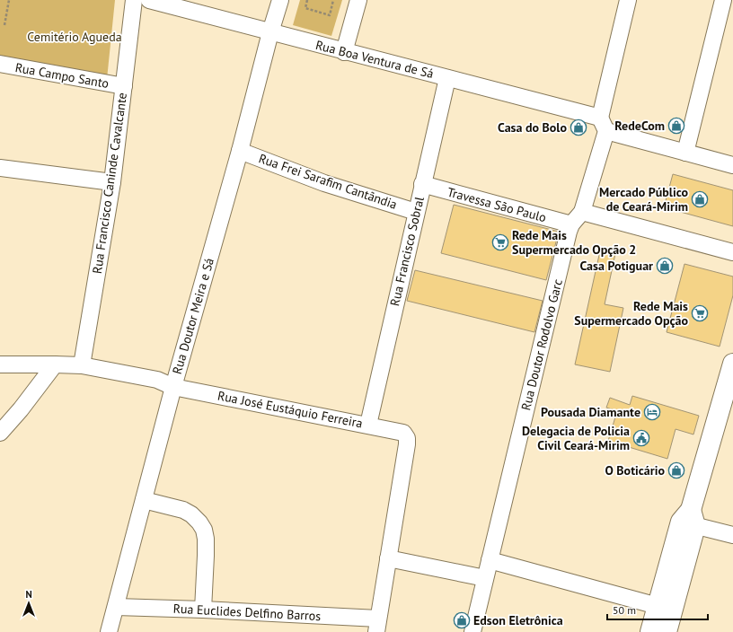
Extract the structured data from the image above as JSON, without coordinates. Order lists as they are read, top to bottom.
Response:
{
  "streets": {
    "street": [
      "Rua Boa Ventura de Sá",
      "Rua Campo Santo",
      "Rua Frei Sarafim Cantãndia",
      "Rua Francisco Caninde Cavalcante",
      "Travessa São Paulo",
      "Rua Francisco Sobral",
      "Rua Doutor Meira e Sá",
      "Rua Doutor Rodolvo Garc",
      "Rua José Eustáquio Ferreira",
      "Rua Euclides Delfino Barros"
    ]
  },
  "crossings": [
    ["Rua Boa Ventura de Sá", "Rua Francisco Sobral"],
    ["Rua Boa Ventura de Sá", "Rua Doutor Meira e Sá"],
    ["Rua Campo Santo", "Rua Francisco Caninde Cavalcante"],
    ["Rua Frei Sarafim Cantãndia", "Rua Francisco Sobral"],
    ["Rua Frei Sarafim Cantãndia", "Rua Doutor Meira e Sá"],
    ["Rua Francisco Caninde Cavalcante", "Rua José Eustáquio Ferreira"],
    ["Travessa São Paulo", "Rua Francisco Sobral"],
    ["Travessa São Paulo", "Rua Doutor Rodolvo Garc"],
    ["Rua Francisco Sobral", "Rua José Eustáquio Ferreira"],
    ["Rua Doutor Meira e Sá", "Rua José Eustáquio Ferreira"],
    ["Rua Doutor Meira e Sá", "Rua Euclides Delfino Barros"]
  ],
  "parks": ["Cemitério Agueda"],
  "places": {
    "shop": [
      "RedeCom",
      "Casa do Bolo",
      "Mercado Público de Ceará-Mirim",
      "Casa Potiguar",
      "O Boticário",
      "Edson Eletrônica"
    ],
    "supermarket": ["Rede Mais Supermercado Opção 2", "Rede Mais Supermercado Opção"],
    "hotel": ["Pousada Diamante"],
    "public building": ["Delegacia de Policia Civil Ceará-Mirim"]
  },
  "scale_bar": "50 m",
  "north": "top"
}
